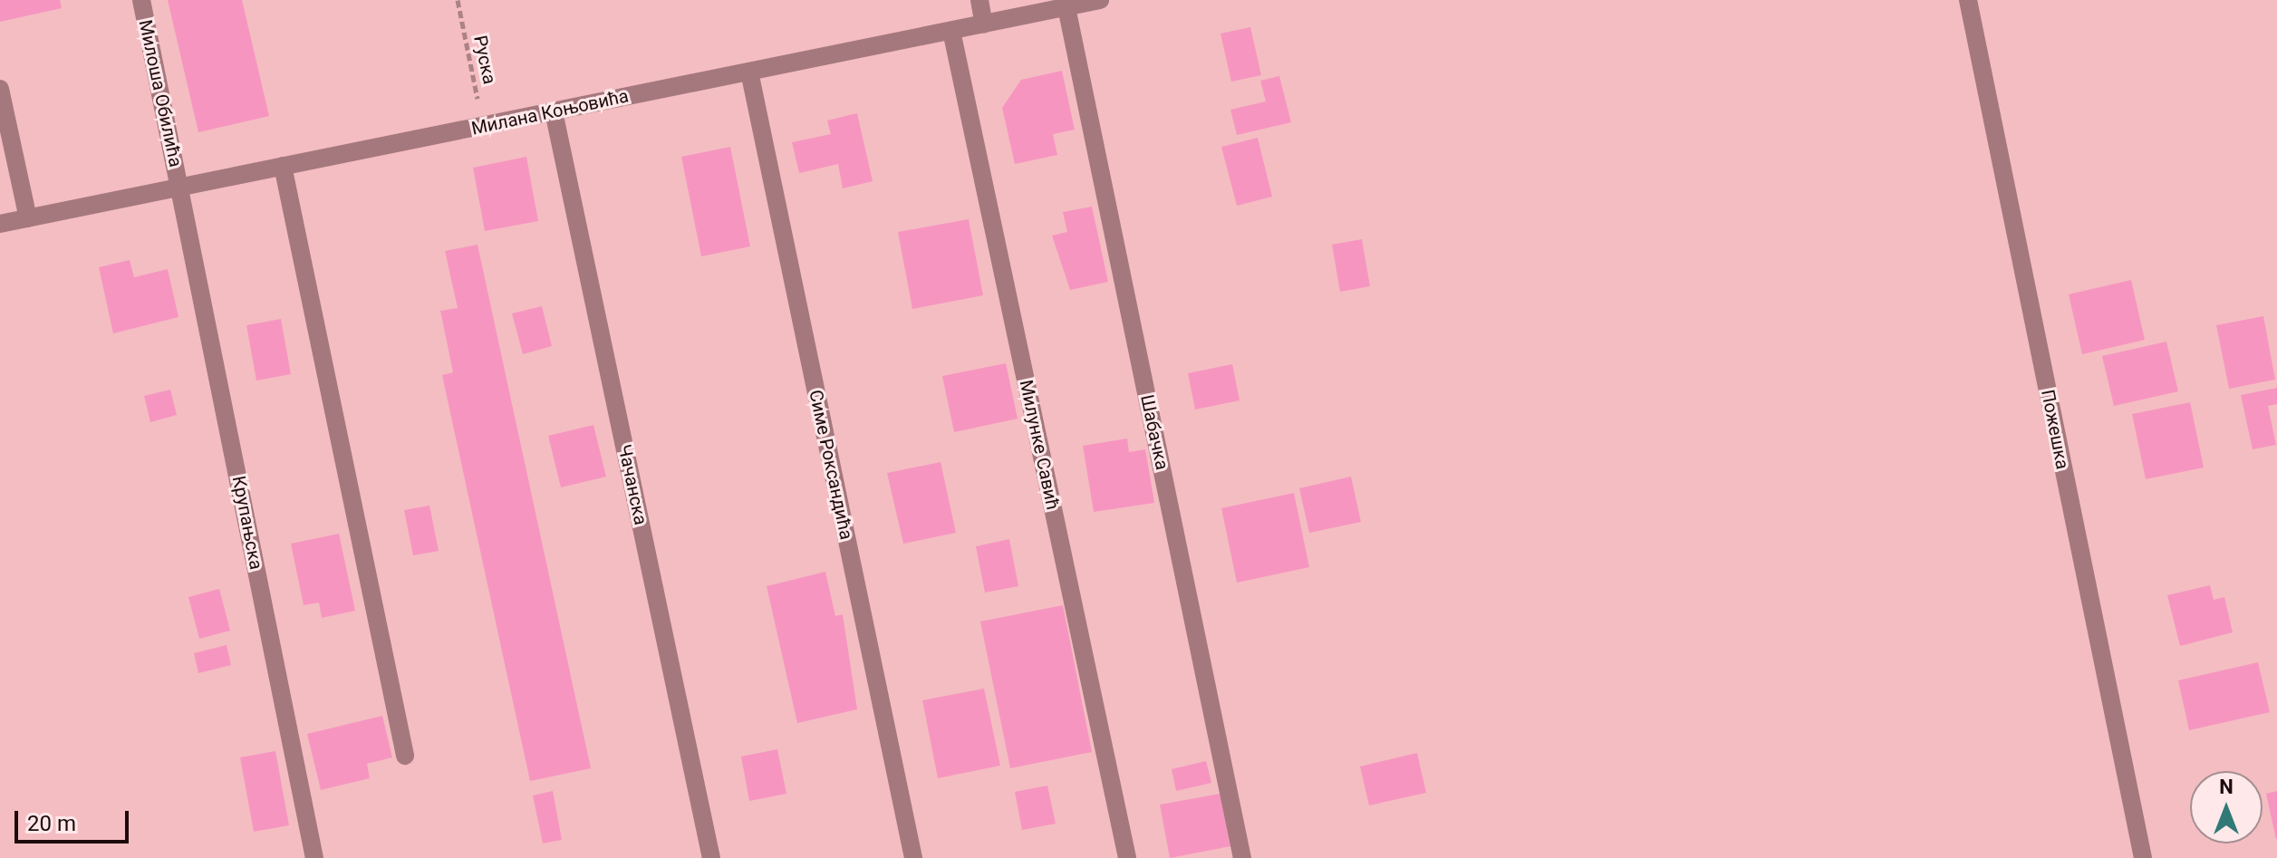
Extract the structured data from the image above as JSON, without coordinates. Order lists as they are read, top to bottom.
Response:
{
  "streets": {
    "street": [
      "Милоша Обилића",
      "Милана Коњовића",
      "Пожешка",
      "Шабачка",
      "Милунке Савић",
      "Симе Роксандића",
      "Чачанска",
      "Крупањска"
    ],
    "path": ["Руска"]
  },
  "crossings": [
    ["Руска", "Милана Коњовића"],
    ["Милоша Обилића", "Милана Коњовића"],
    ["Милоша Обилића", "Крупањска"],
    ["Милана Коњовића", "Шабачка"],
    ["Милана Коњовића", "Милунке Савић"],
    ["Милана Коњовића", "Симе Роксандића"],
    ["Милана Коњовића", "Чачанска"],
    ["Милана Коњовића", "Крупањска"]
  ],
  "scale_bar": "20 m",
  "north": "top"
}
